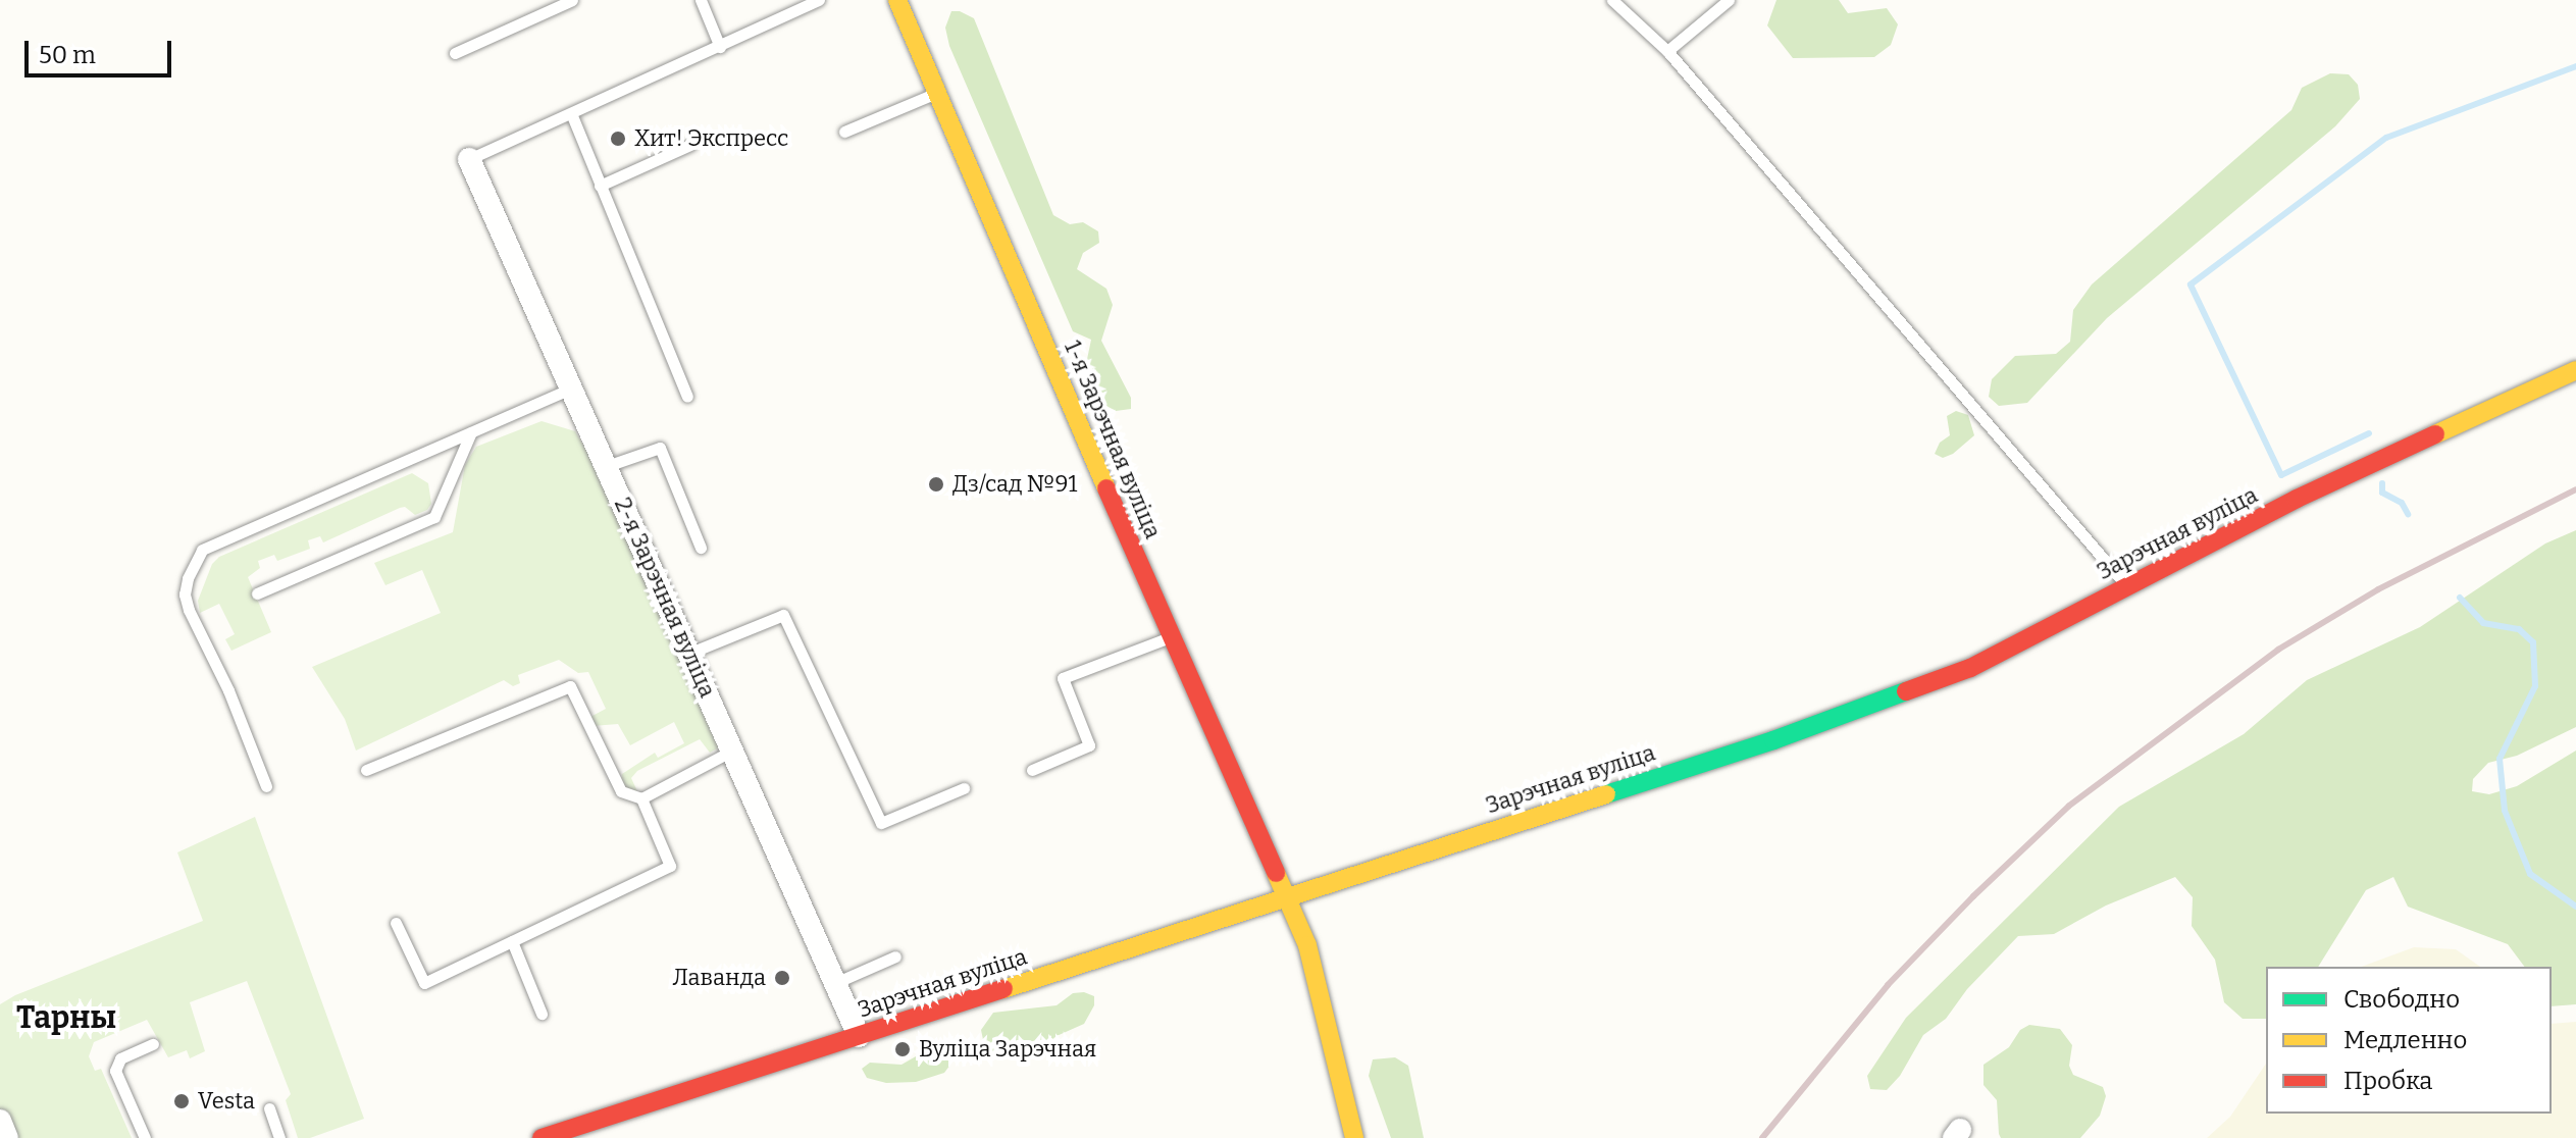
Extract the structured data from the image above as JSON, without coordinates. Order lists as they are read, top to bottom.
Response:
{
  "streets": {
    "street": ["1-я Зарэчная вуліца", "Зарэчная вуліца", "2-я Зарэчная вуліца"]
  },
  "crossings": [
    ["1-я Зарэчная вуліца", "Зарэчная вуліца"],
    ["Зарэчная вуліца", "2-я Зарэчная вуліца"]
  ],
  "districts": ["Тарны"],
  "places": [
    "Хит! Экспресс",
    "Дз/сад №91",
    "Лаванда",
    "Вуліца Зарэчная",
    "Vesta"
  ],
  "legend": ["Свободно", "Медленно", "Пробка"],
  "scale_bar": "50 m"
}
